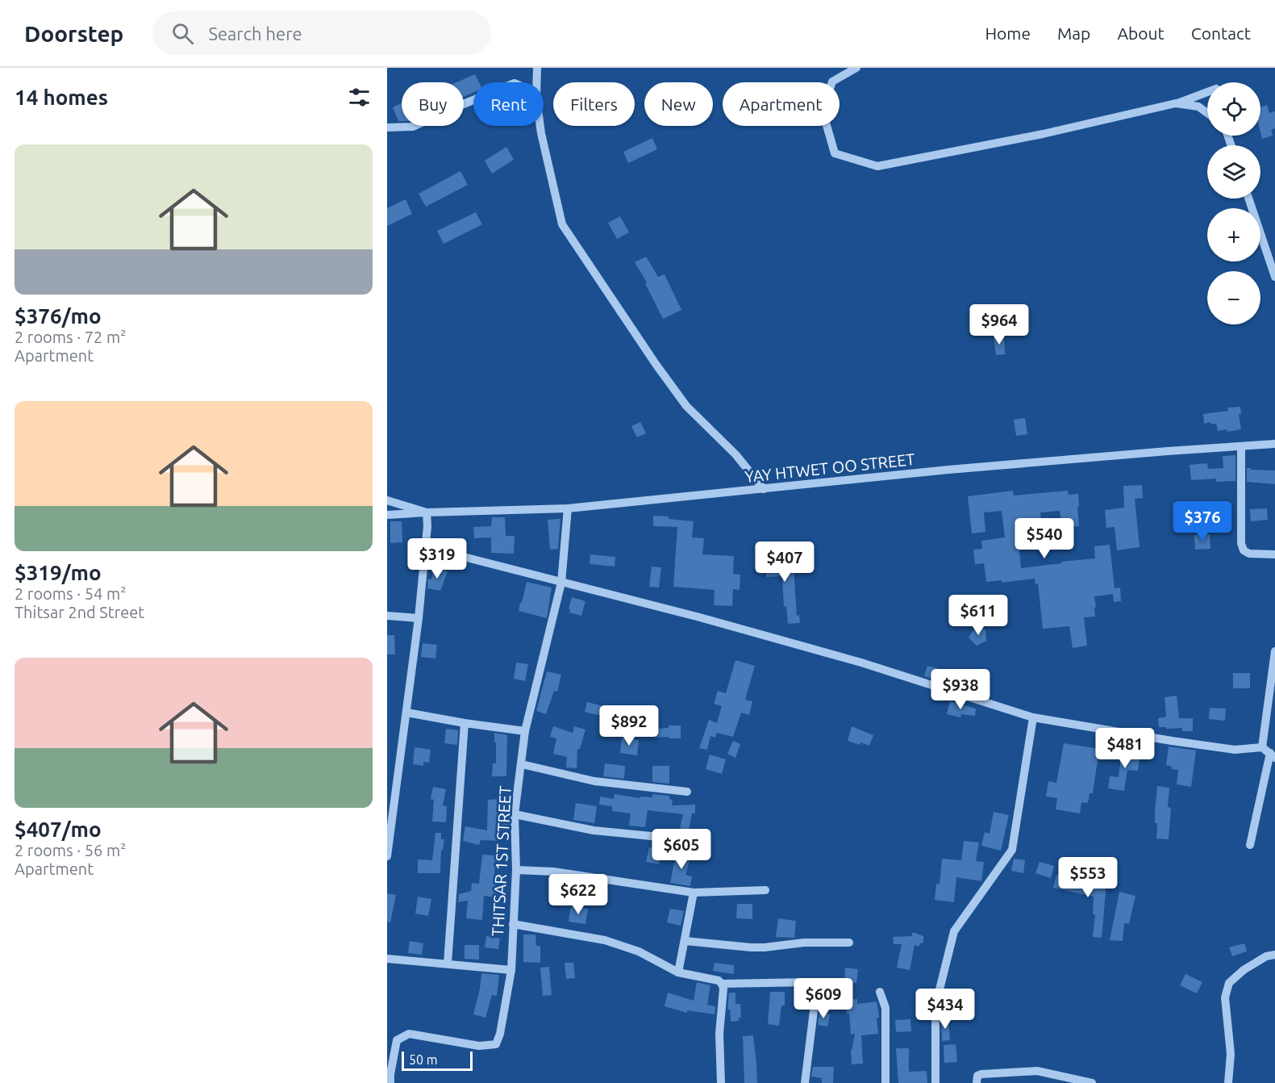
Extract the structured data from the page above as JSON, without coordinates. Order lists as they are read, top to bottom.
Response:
{
  "streets": {
    "street": ["YAY HTWET OO STREET", "THITSAR 1ST STREET"]
  },
  "crossings": [
    ["YAY HTWET OO STREET", "THITSAR 1ST STREET"]
  ],
  "scale_bar": "50 m",
  "page": {
    "header": "Doorstep",
    "search": "Search here",
    "nav": [
      "Home",
      "Map",
      "About",
      "Contact"
    ],
    "heading": "14 homes",
    "map_buttons": ["+", "−"],
    "chip": [
      "Buy",
      "Rent",
      "Filters",
      "New",
      "Apartment"
    ],
    "list": [
      {
        "name": "$376/mo",
        "note": "2 rooms · 72 m² · Apartment"
      },
      {
        "name": "$319/mo",
        "note": "2 rooms · 54 m² · Thitsar 2nd Street"
      },
      {
        "name": "$407/mo",
        "note": "2 rooms · 56 m² · Apartment"
      }
    ],
    "price": [
      "$964",
      "$376",
      "$540",
      "$319",
      "$407",
      "$611",
      "$938",
      "$892",
      "$481",
      "$605",
      "$553",
      "$622",
      "$609",
      "$434"
    ],
    "scale": "50 m"
  }
}
